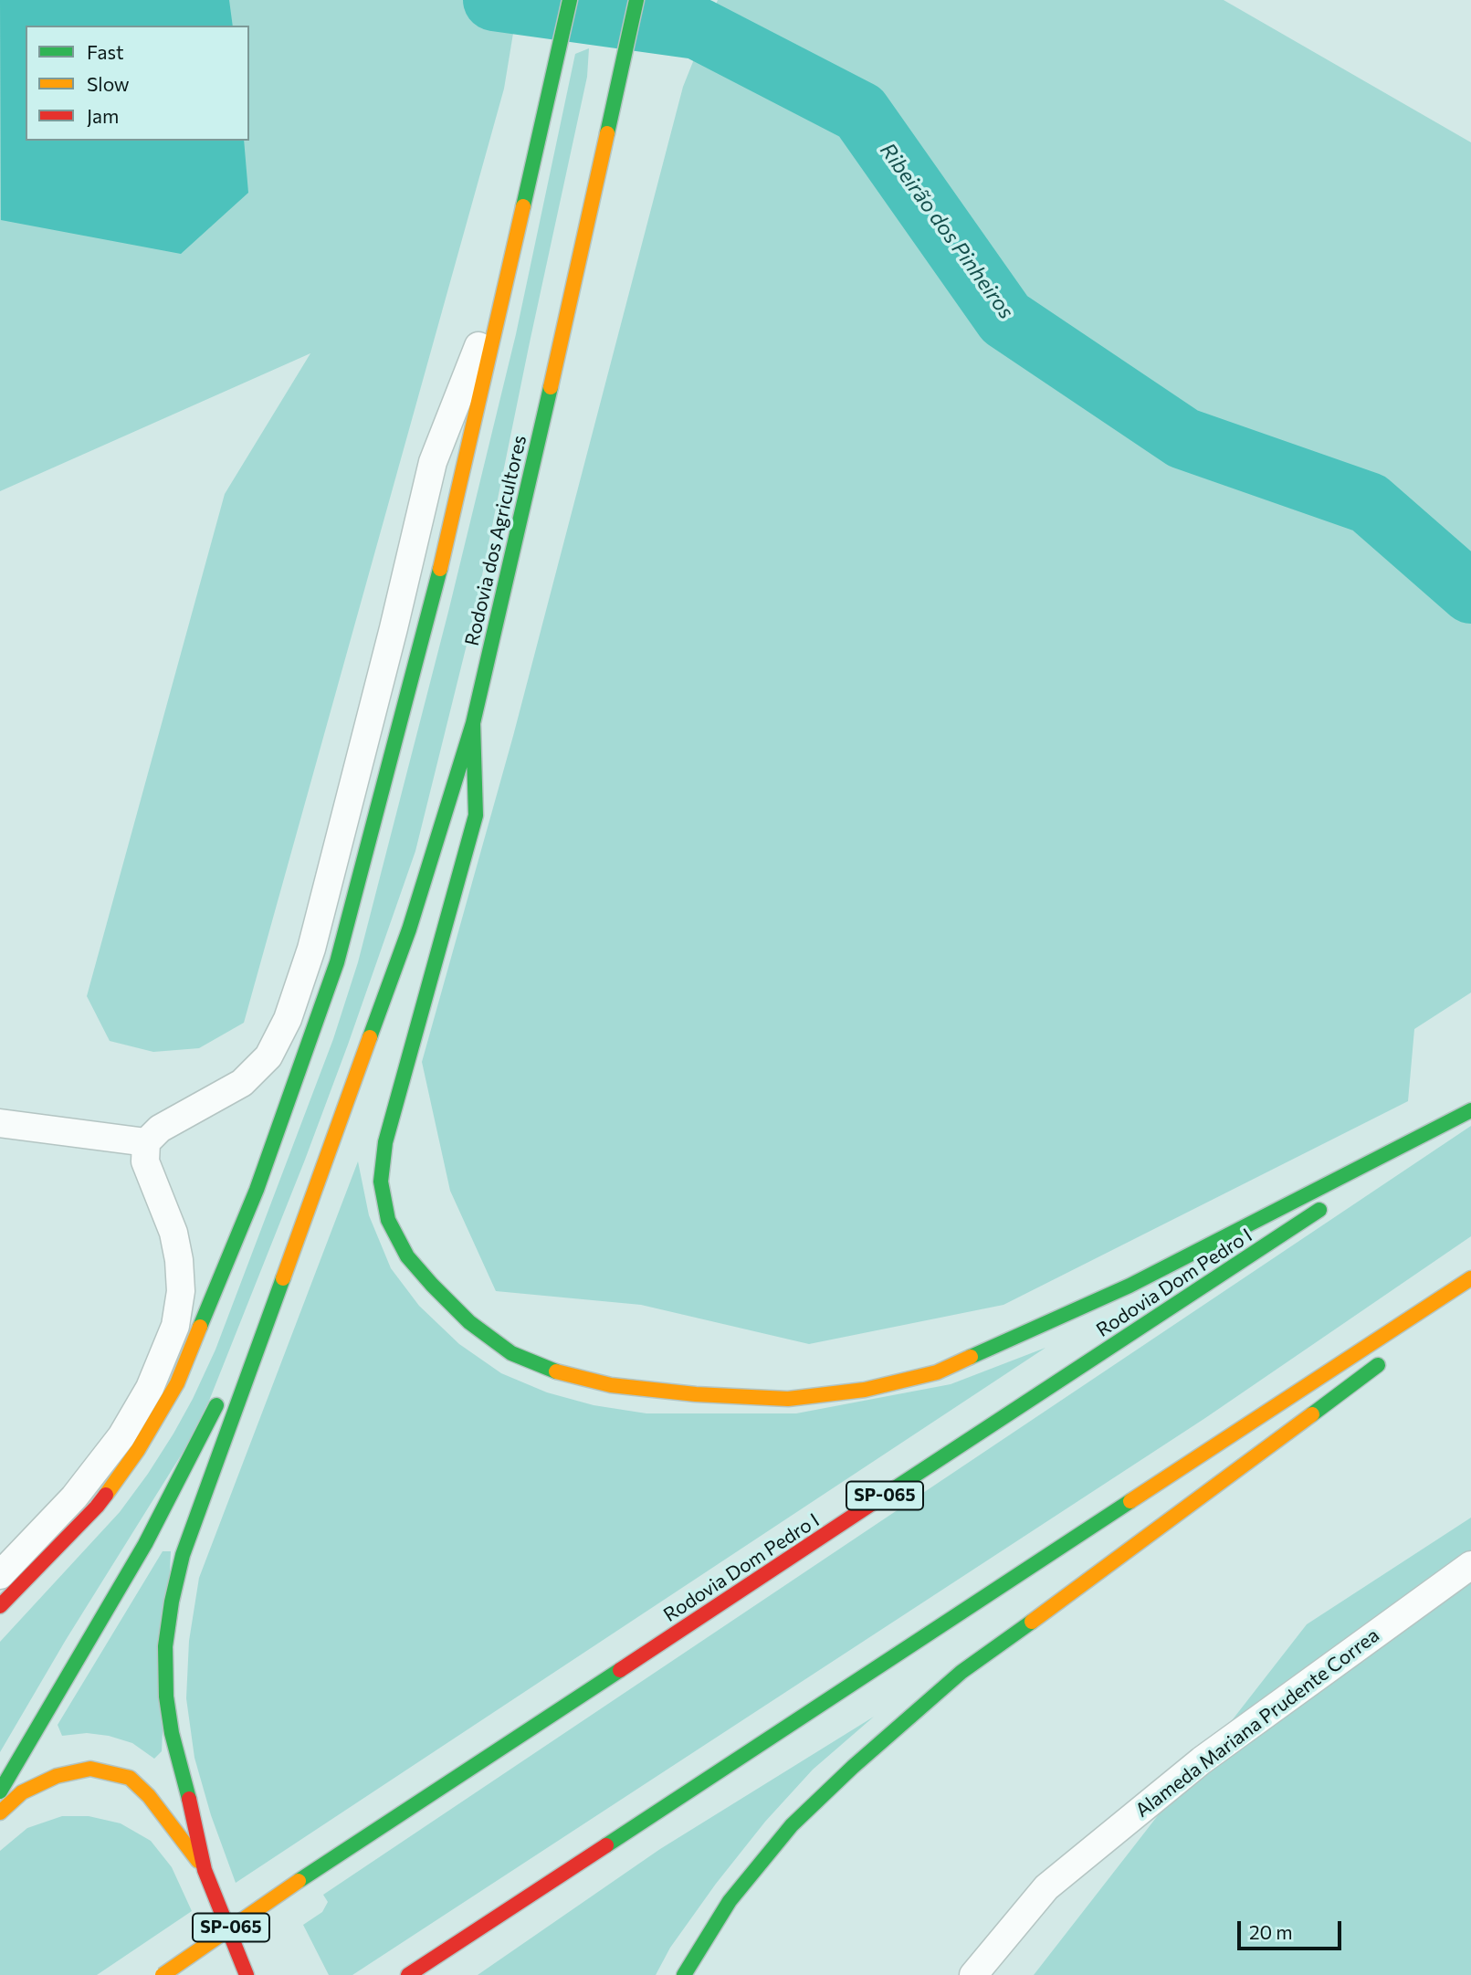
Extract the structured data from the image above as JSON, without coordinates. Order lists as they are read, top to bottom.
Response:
{
  "streets": {
    "main road": ["Rodovia dos Agricultores", "Rodovia Dom Pedro I", "SP-065"],
    "street": ["Alameda Mariana Prudente Correa"]
  },
  "water": ["Ribeirão dos Pinheiros"],
  "legend": ["Fast", "Slow", "Jam"],
  "scale_bar": "20 m"
}
